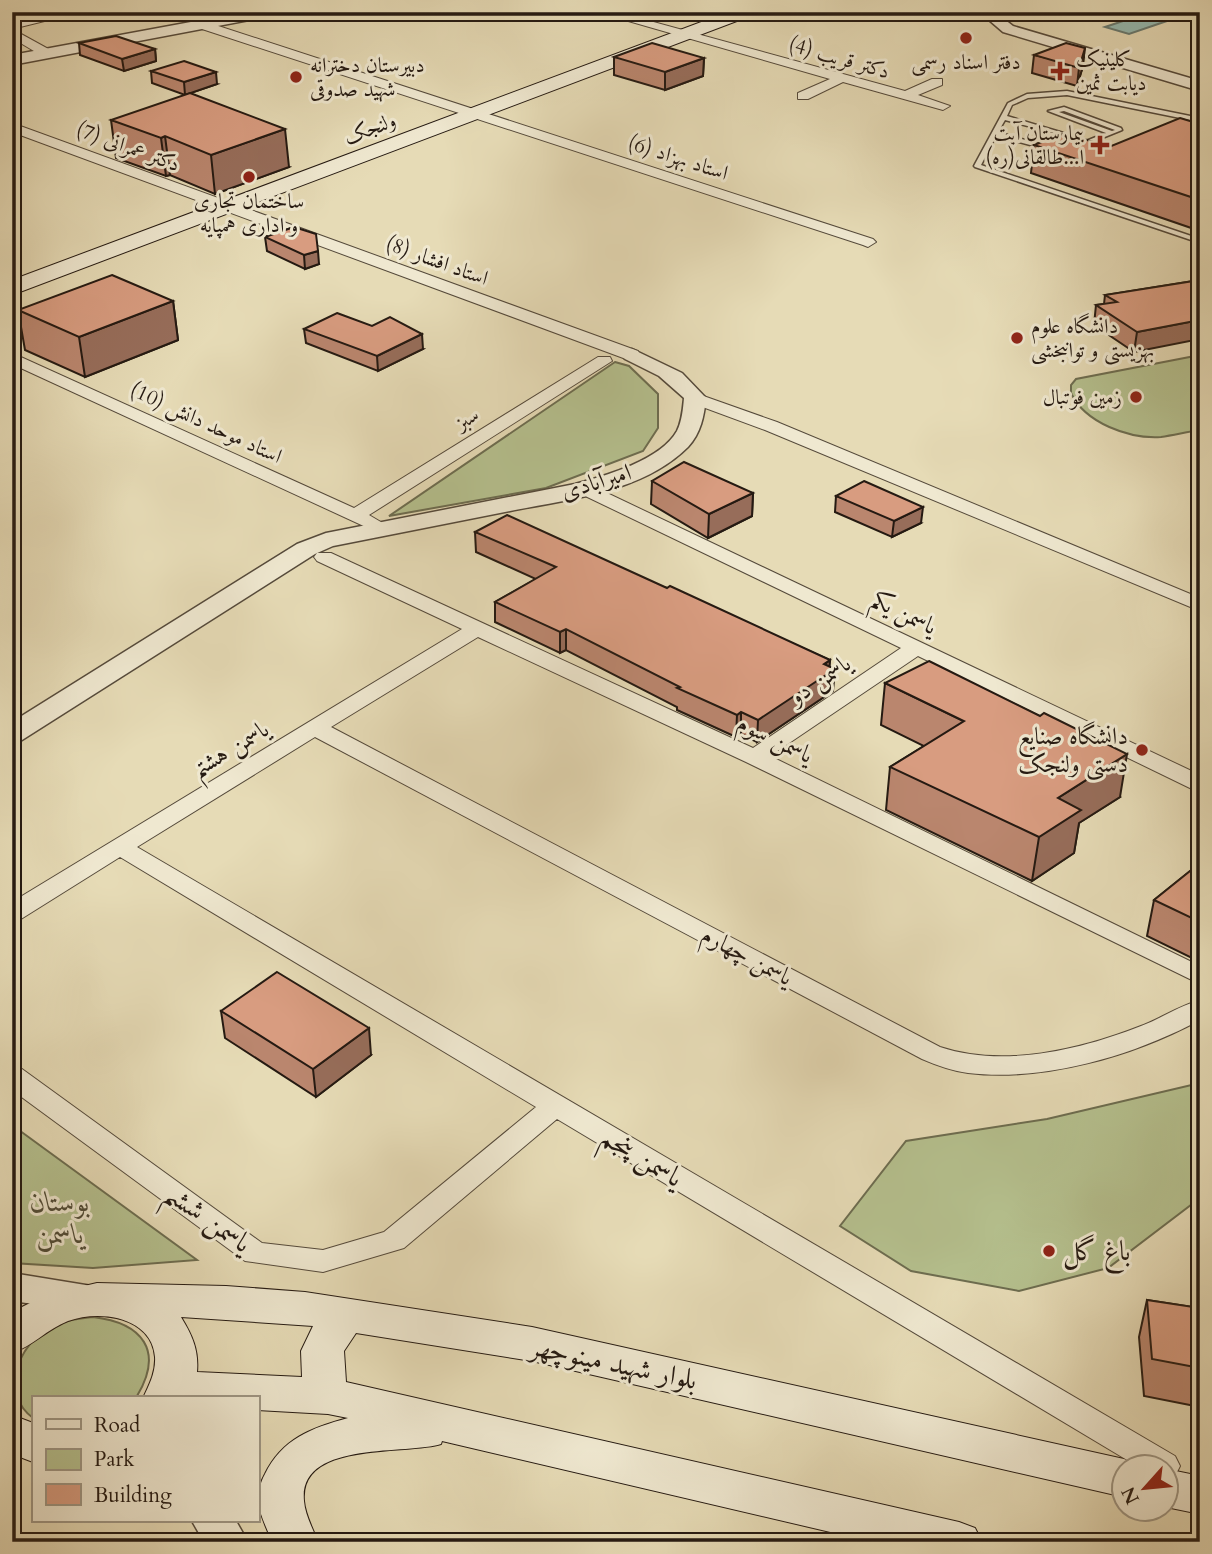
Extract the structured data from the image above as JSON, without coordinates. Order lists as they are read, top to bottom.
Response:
{
  "streets": {
    "main road": ["ولنجک", "بلوار شهید مینوچهر"],
    "street": [
      "دکتر قریب (4)",
      "دکتر عمرانی (7)",
      "استاد بهزاد (6)",
      "استاد افشار (8)",
      "سبز",
      "استاد موحد دانش (10)",
      "امیرآبادی",
      "یاسمن یکم",
      "یاسمن دو",
      "یاسمن سوم",
      "یاسمن هشتم",
      "یاسمن چهارم",
      "یاسمن پنجم",
      "یاسمن ششم"
    ]
  },
  "crossings": [
    ["دکتر قریب (4)", "ولنجک"],
    ["ولنجک", "دکتر عمرانی (7)"],
    ["ولنجک", "استاد بهزاد (6)"],
    ["ولنجک", "استاد افشار (8)"],
    ["دکتر عمرانی (7)", "استاد افشار (8)"],
    ["سبز", "استاد موحد دانش (10)"],
    ["استاد موحد دانش (10)", "امیرآبادی"],
    ["امیرآبادی", "یاسمن یکم"],
    ["امیرآبادی", "یاسمن سوم"],
    ["یاسمن یکم", "یاسمن دو"],
    ["یاسمن دو", "یاسمن سوم"],
    ["یاسمن سوم", "یاسمن هشتم"],
    ["یاسمن هشتم", "یاسمن چهارم"],
    ["یاسمن هشتم", "یاسمن پنجم"],
    ["یاسمن پنجم", "یاسمن ششم"]
  ],
  "parks": ["بوستان یاسمن"],
  "places": {
    "other": [
      "دفتر اسناد رسمی",
      "دبیرستان دخترانه شهید صدوقی",
      "ساختمان تجاری و اداری همپایه",
      "دانشگاه علوم بهزیستی و توانبخشی",
      "زمین فوتبال",
      "دانشگاه صنایع دستى ولنجک",
      "باغ گل"
    ],
    "health": ["کلینیک دیابت ثمین", "بیمارستان آیت ا...طالقانی(ره)"]
  },
  "legend": ["Road", "Park", "Building"],
  "north": "bottom left"
}
